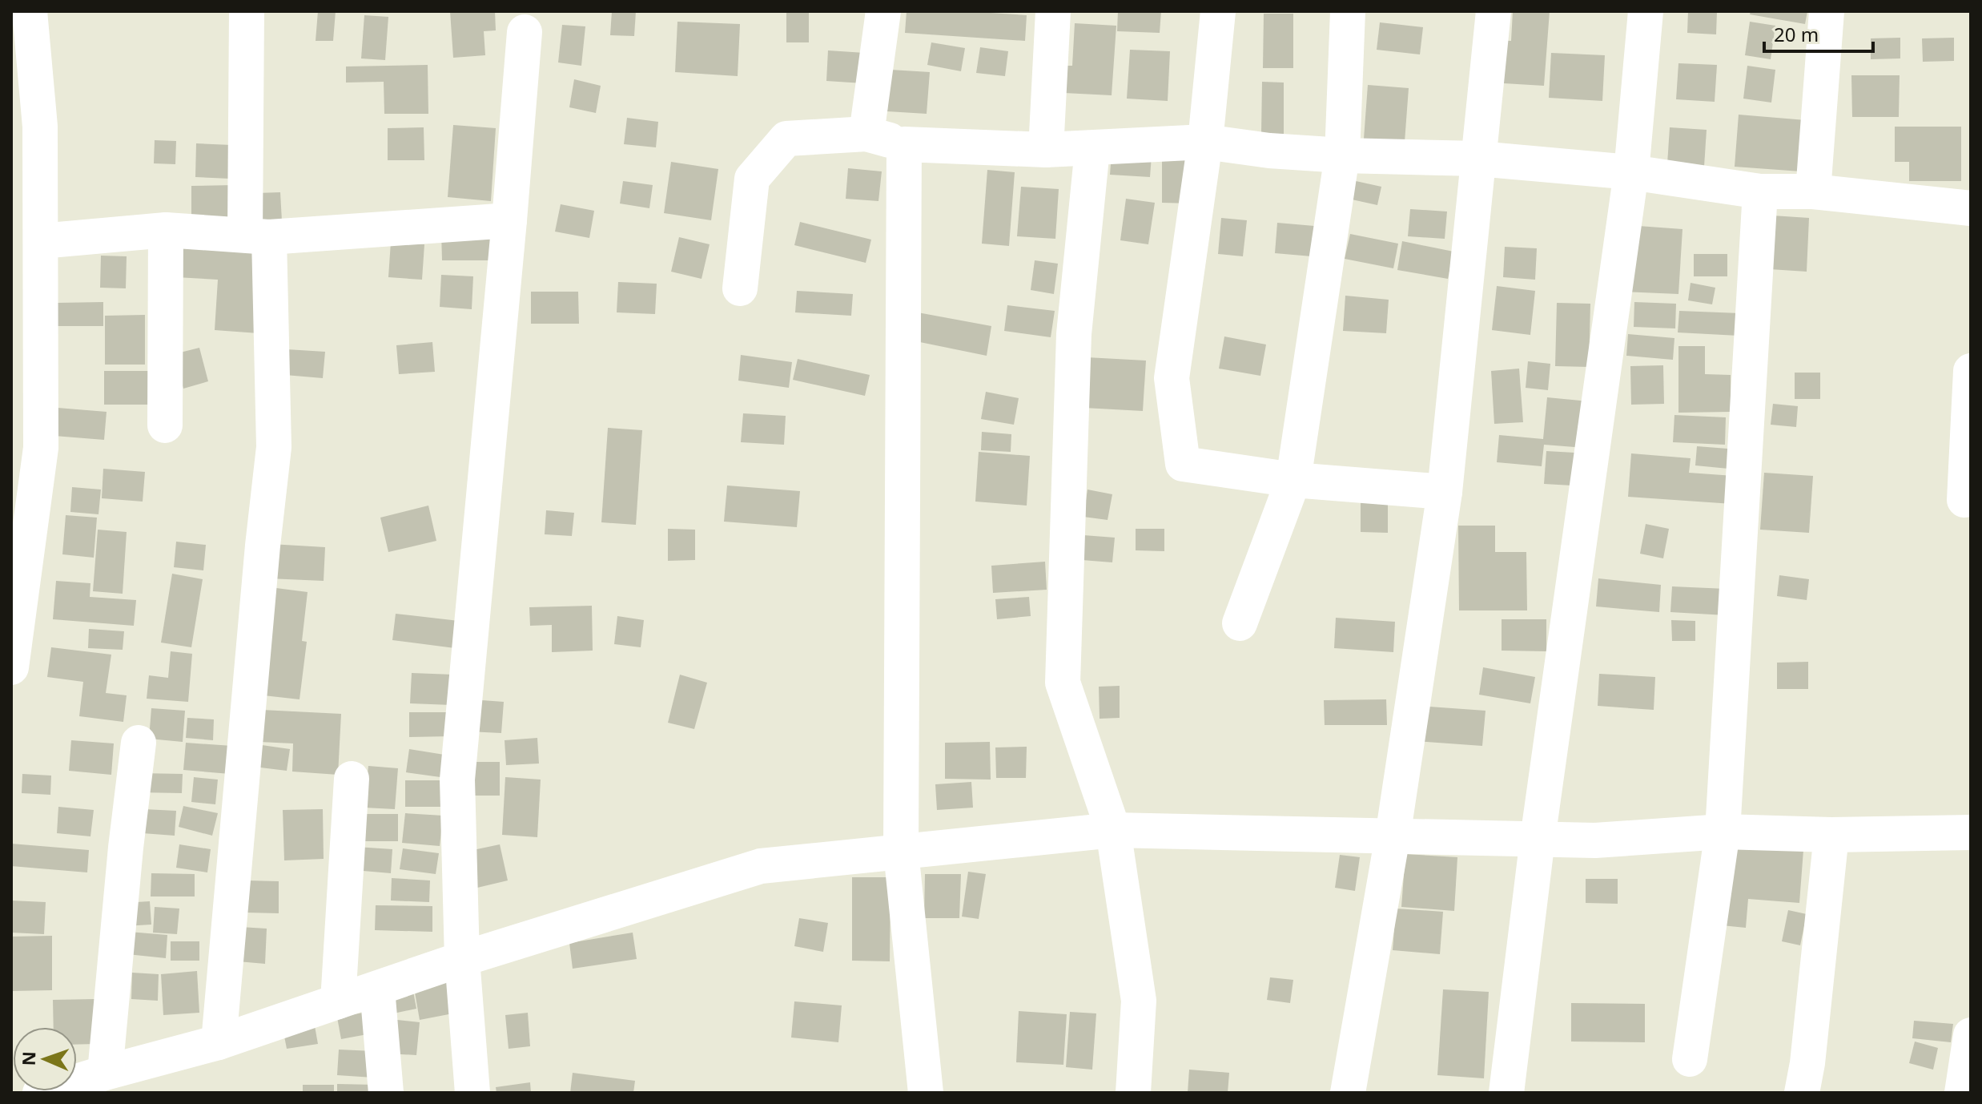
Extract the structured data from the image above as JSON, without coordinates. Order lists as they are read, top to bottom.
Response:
{
  "scale_bar": "20 m",
  "north": "left"
}
